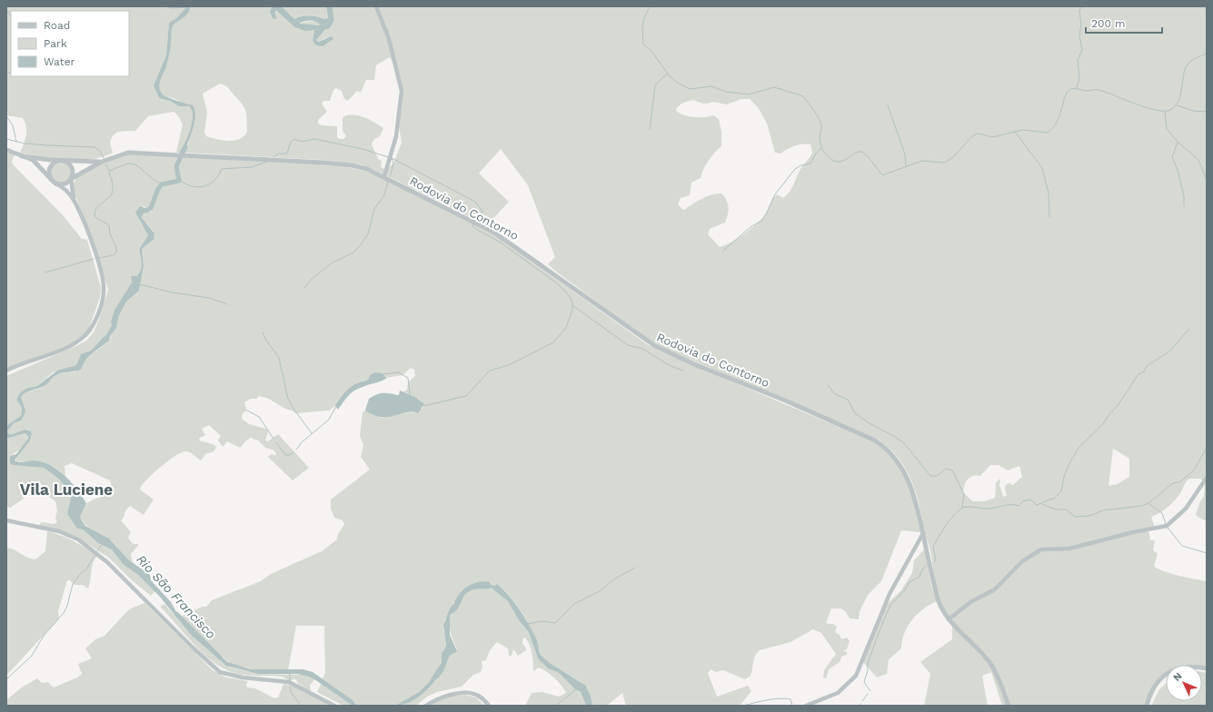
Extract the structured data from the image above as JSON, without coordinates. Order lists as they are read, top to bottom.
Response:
{
  "streets": {
    "main road": ["Rodovia do Contorno"]
  },
  "districts": ["Vila Luciene"],
  "water": ["Rio São Francisco"],
  "legend": ["Road", "Park", "Water"],
  "scale_bar": "200 m",
  "north": "top left"
}
